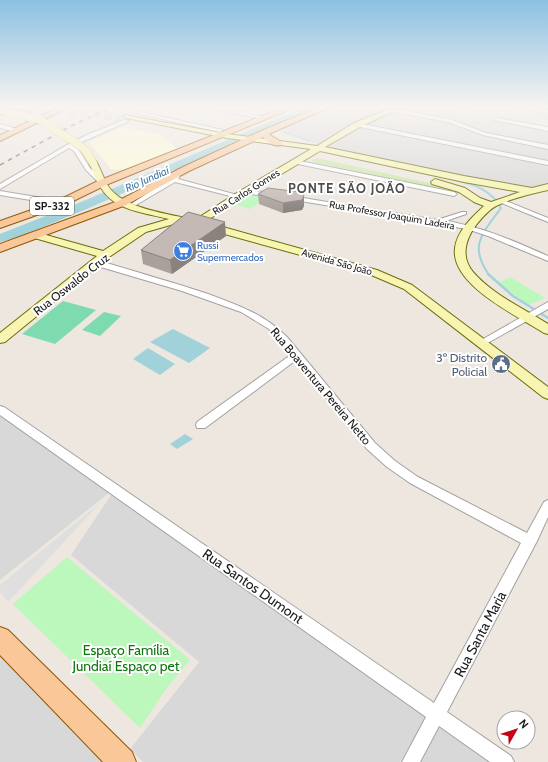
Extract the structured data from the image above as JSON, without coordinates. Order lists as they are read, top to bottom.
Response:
{
  "streets": {
    "main road": [
      "Rua Carlos Gomes",
      "SP-332",
      "Avenida São João",
      "Rua Oswaldo Cruz"
    ],
    "street": [
      "Rua Professor Joaquim Ladeira",
      "Rua Boaventura Pereira Netto",
      "Rua Santos Dumont",
      "Rua Santa Maria"
    ]
  },
  "crossings": [
    ["Rua Carlos Gomes", "Rua Professor Joaquim Ladeira"],
    ["Rua Carlos Gomes", "Avenida São João"],
    ["Rua Carlos Gomes", "Rua Oswaldo Cruz"],
    ["SP-332", "Avenida São João"],
    ["Avenida São João", "Rua Oswaldo Cruz"],
    ["Rua Oswaldo Cruz", "Rua Boaventura Pereira Netto"],
    ["Rua Boaventura Pereira Netto", "Rua Santa Maria"],
    ["Rua Santos Dumont", "Rua Santa Maria"]
  ],
  "districts": ["PONTE SÃO JOÃO"],
  "water": ["Rio Jundiaí"],
  "parks": ["Espaço Família Jundiaí Espaço pet"],
  "places": {
    "supermarket": ["Russi Supermercados"],
    "public building": ["3º Distrito Policial"]
  },
  "north": "top right"
}
